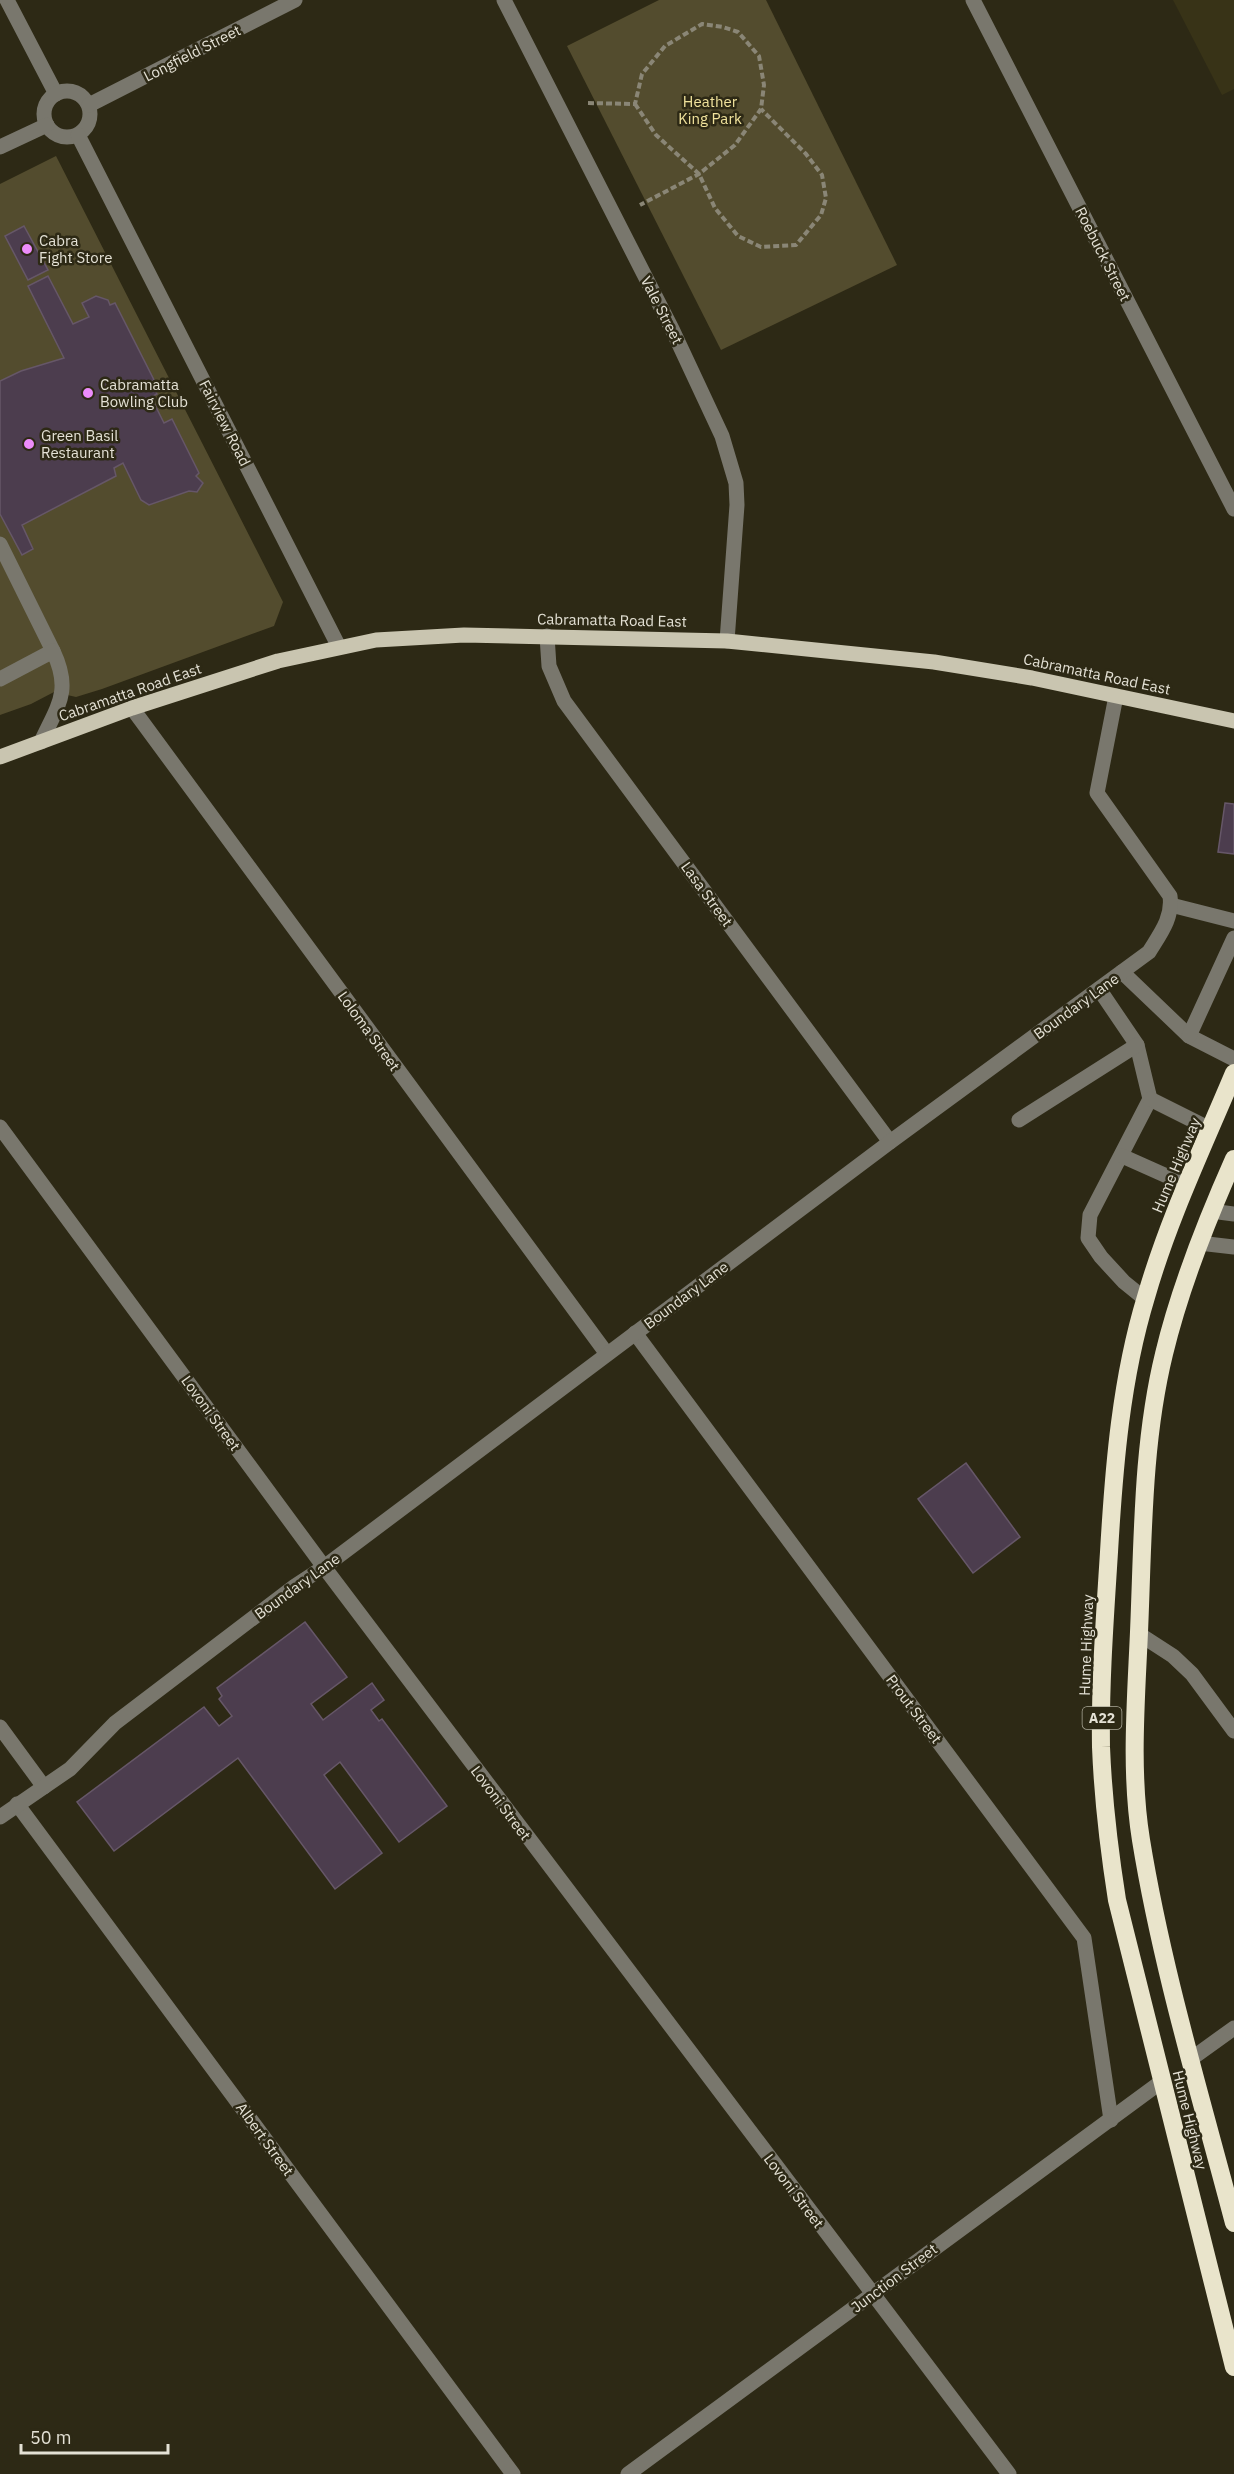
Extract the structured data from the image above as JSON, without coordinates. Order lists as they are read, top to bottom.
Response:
{
  "streets": {
    "highway": ["Hume Highway", "A22"],
    "main road": ["Cabramatta Road East"],
    "street": [
      "Longfield Street",
      "Roebuck Street",
      "Vale Street",
      "Fairview Road",
      "Lasa Street",
      "Boundary Lane",
      "Loloma Street",
      "Lovoni Street",
      "Prout Street",
      "Albert Street",
      "Junction Street"
    ]
  },
  "crossings": [
    ["Longfield Street", "Fairview Road"],
    ["Vale Street", "Cabramatta Road East"],
    ["Fairview Road", "Cabramatta Road East"],
    ["Cabramatta Road East", "Lasa Street"],
    ["Cabramatta Road East", "Loloma Street"],
    ["Lasa Street", "Boundary Lane"],
    ["Boundary Lane", "Loloma Street"],
    ["Boundary Lane", "Lovoni Street"],
    ["Boundary Lane", "Prout Street"],
    ["Boundary Lane", "Albert Street"],
    ["Hume Highway", "Junction Street"],
    ["Lovoni Street", "Junction Street"],
    ["Prout Street", "Junction Street"]
  ],
  "parks": ["Heather King Park"],
  "places": ["Cabra Fight Store", "Cabramatta Bowling Club", "Green Basil Restaurant"],
  "scale_bar": "50 m"
}
